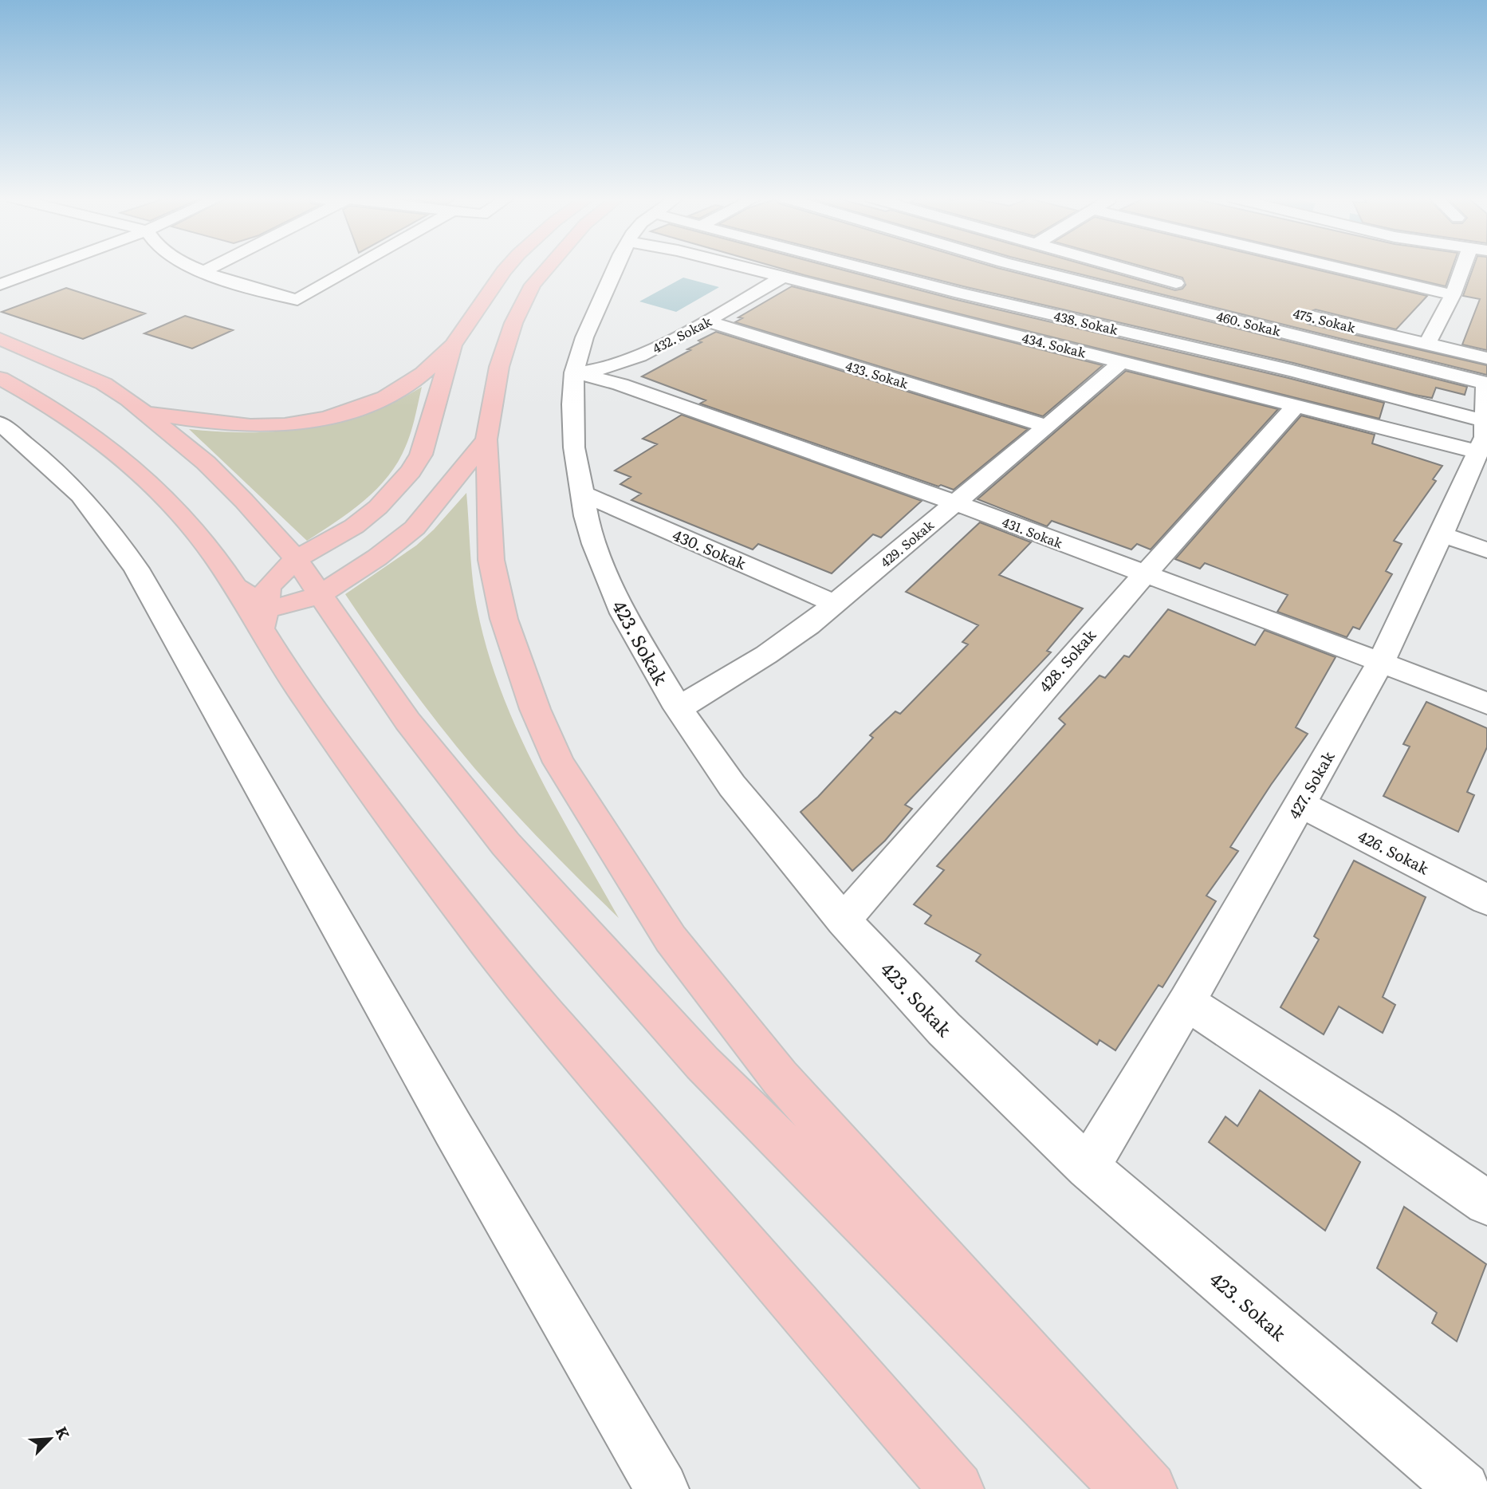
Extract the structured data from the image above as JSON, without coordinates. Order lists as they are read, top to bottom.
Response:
{
  "streets": {
    "street": [
      "475. Sokak",
      "438. Sokak",
      "460. Sokak",
      "432. Sokak",
      "434. Sokak",
      "433. Sokak",
      "431. Sokak",
      "429. Sokak",
      "430. Sokak",
      "423. Sokak",
      "428. Sokak",
      "427. Sokak",
      "426. Sokak"
    ]
  },
  "crossings": [
    ["475. Sokak", "460. Sokak"],
    ["475. Sokak", "427. Sokak"],
    ["438. Sokak", "434. Sokak"],
    ["438. Sokak", "427. Sokak"],
    ["460. Sokak", "427. Sokak"],
    ["432. Sokak", "434. Sokak"],
    ["432. Sokak", "433. Sokak"],
    ["432. Sokak", "431. Sokak"],
    ["432. Sokak", "423. Sokak"],
    ["434. Sokak", "429. Sokak"],
    ["434. Sokak", "428. Sokak"],
    ["434. Sokak", "427. Sokak"],
    ["433. Sokak", "429. Sokak"],
    ["431. Sokak", "429. Sokak"],
    ["431. Sokak", "423. Sokak"],
    ["431. Sokak", "428. Sokak"],
    ["431. Sokak", "427. Sokak"],
    ["429. Sokak", "430. Sokak"],
    ["429. Sokak", "423. Sokak"],
    ["430. Sokak", "423. Sokak"],
    ["423. Sokak", "428. Sokak"],
    ["423. Sokak", "427. Sokak"],
    ["427. Sokak", "426. Sokak"]
  ],
  "north": "top right"
}
